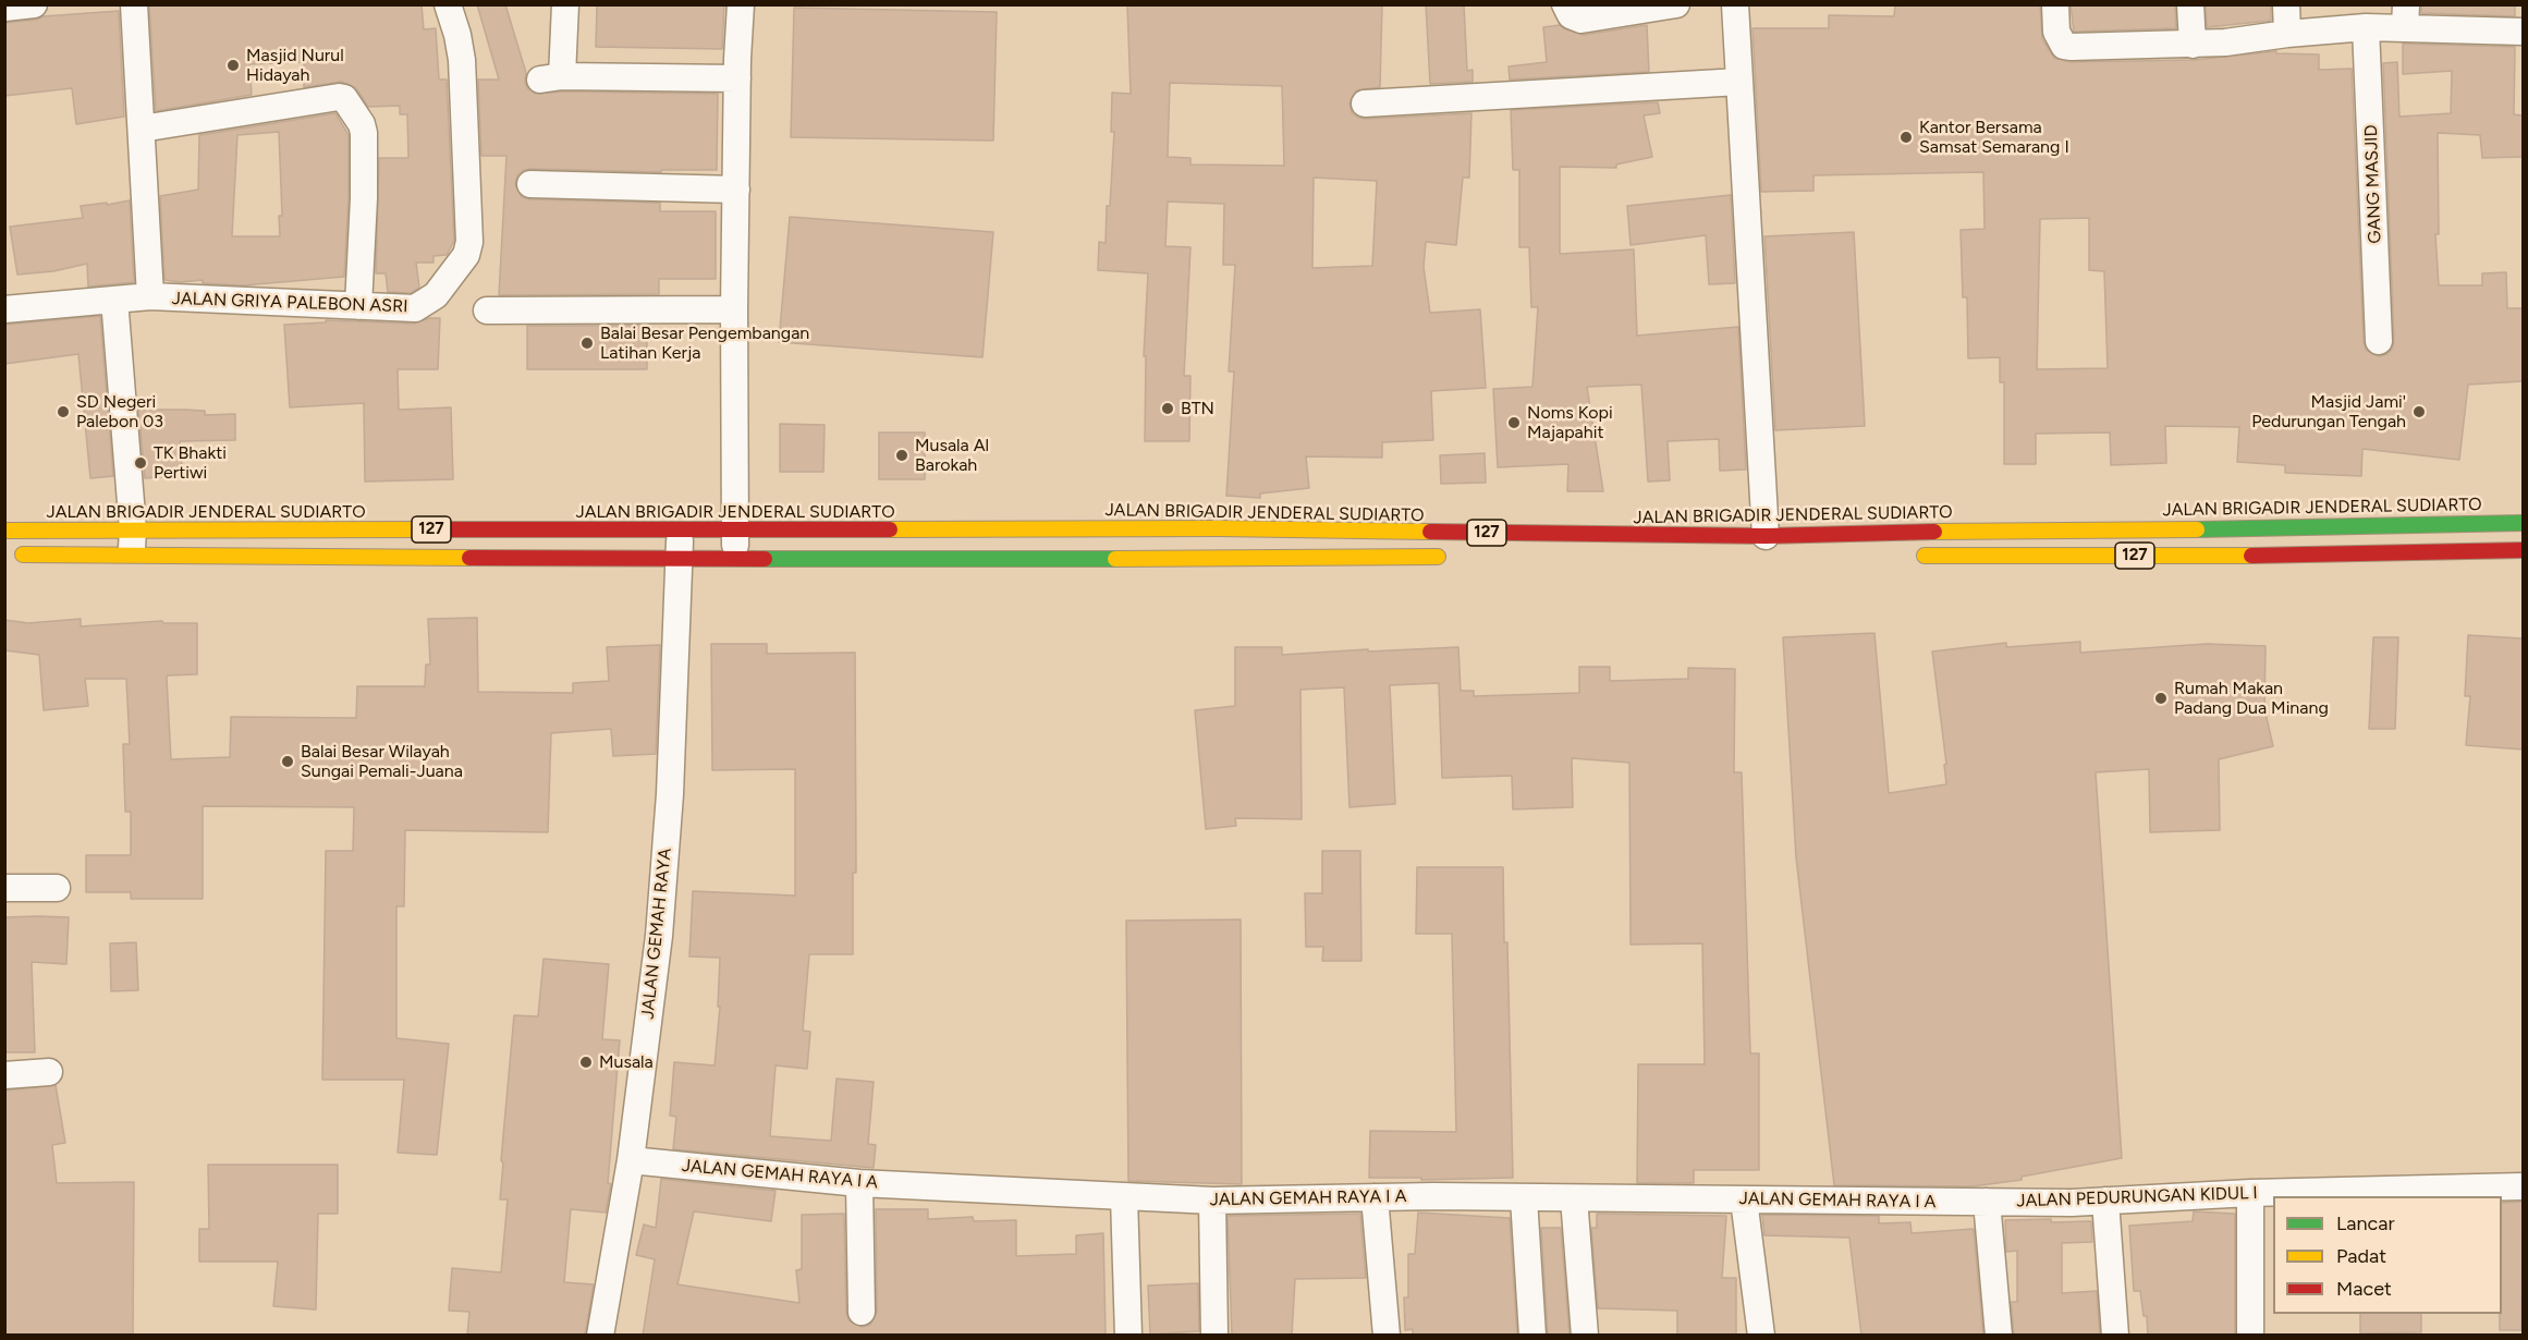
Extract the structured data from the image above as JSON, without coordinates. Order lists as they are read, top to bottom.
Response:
{
  "streets": {
    "main road": ["JALAN BRIGADIR JENDERAL SUDIARTO", "127"],
    "street": [
      "GANG MASJID",
      "JALAN GRIYA PALEBON ASRI",
      "JALAN GEMAH RAYA",
      "JALAN GEMAH RAYA I A",
      "JALAN PEDURUNGAN KIDUL I"
    ]
  },
  "crossings": [
    ["JALAN BRIGADIR JENDERAL SUDIARTO", "JALAN GEMAH RAYA"],
    ["127", "JALAN GEMAH RAYA"],
    ["JALAN GEMAH RAYA", "JALAN GEMAH RAYA I A"],
    ["JALAN GEMAH RAYA I A", "JALAN PEDURUNGAN KIDUL I"]
  ],
  "places": [
    "Masjid Nurul Hidayah",
    "Kantor Bersama Samsat Semarang I",
    "Balai Besar Pengembangan Latihan Kerja",
    "BTN",
    "SD Negeri Palebon 03",
    "Masjid Jami' Pedurungan Tengah",
    "Noms Kopi Majapahit",
    "Musala Al Barokah",
    "TK Bhakti Pertiwi",
    "Rumah Makan Padang Dua Minang",
    "Balai Besar Wilayah Sungai Pemali-Juana",
    "Musala"
  ],
  "legend": ["Lancar", "Padat", "Macet"]
}
